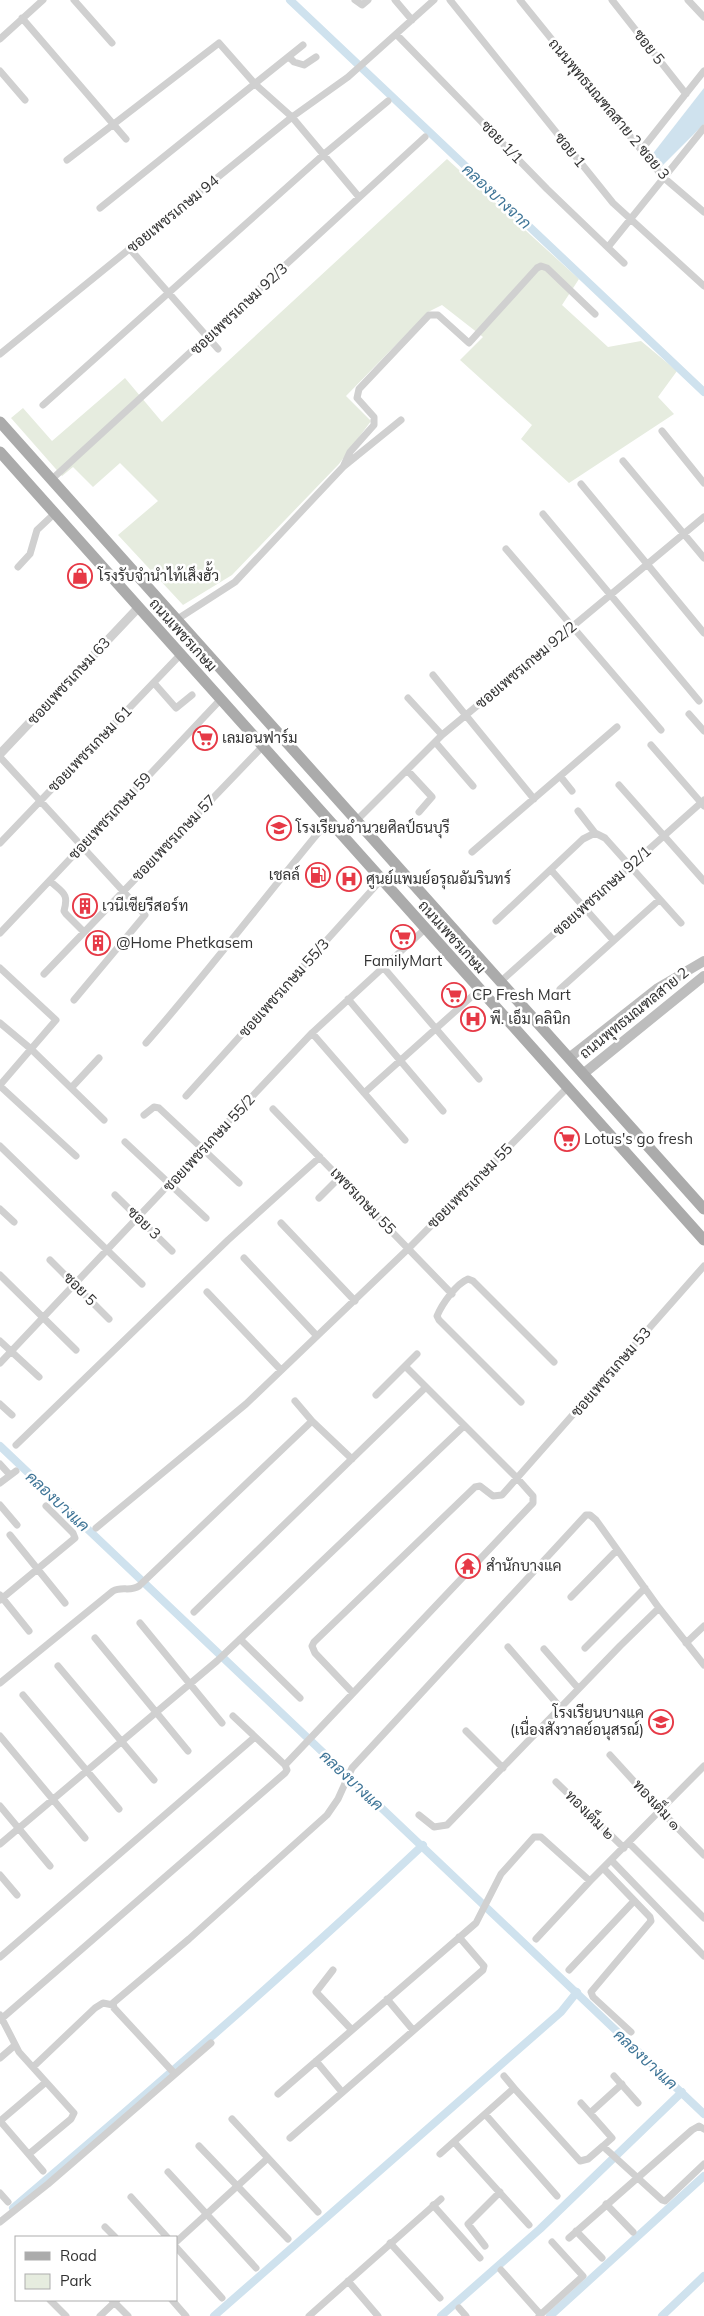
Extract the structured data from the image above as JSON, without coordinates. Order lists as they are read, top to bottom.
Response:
{
  "streets": {
    "main road": ["ถนนเพชรเกษม", "ถนนพุทธมณฑลสาย 2"],
    "street": [
      "ซอย 5",
      "ถนนพุทธมณฑลสาย 2 ซอย 3",
      "ซอย 1/1",
      "ซอย 1",
      "ซอยเพชรเกษม 94",
      "ซอยเพชรเกษม 92/3",
      "ซอยเพชรเกษม 92/2",
      "ซอยเพชรเกษม 63",
      "ซอยเพชรเกษม 61",
      "ซอยเพชรเกษม 59",
      "ซอยเพชรเกษม 57",
      "ซอยเพชรเกษม 92/1",
      "ซอยเพชรเกษม 55/3",
      "ซอยเพชรเกษม 55/2",
      "ซอยเพชรเกษม 55",
      "เพชรเกษม 55",
      "ซอย 3",
      "ซอยเพชรเกษม 53",
      "ทองเต็ม ๑",
      "ทองเต็ม ๒"
    ]
  },
  "crossings": [
    ["ซอย 5", "ซอยเพชรเกษม 55/2"],
    ["ซอย 1/1", "ซอยเพชรเกษม 94"],
    ["ซอยเพชรเกษม 92/3", "ถนนเพชรเกษม"],
    ["ถนนเพชรเกษม", "ซอยเพชรเกษม 92/2"],
    ["ถนนเพชรเกษม", "ซอยเพชรเกษม 63"],
    ["ถนนเพชรเกษม", "ซอยเพชรเกษม 61"],
    ["ถนนเพชรเกษม", "ซอยเพชรเกษม 59"],
    ["ถนนเพชรเกษม", "ซอยเพชรเกษม 57"],
    ["ถนนเพชรเกษม", "ซอยเพชรเกษม 92/1"],
    ["ถนนเพชรเกษม", "ซอยเพชรเกษม 55/3"],
    ["ถนนเพชรเกษม", "ถนนพุทธมณฑลสาย 2"],
    ["ถนนเพชรเกษม", "ซอยเพชรเกษม 55/2"],
    ["ถนนเพชรเกษม", "ซอยเพชรเกษม 55"],
    ["ซอยเพชรเกษม 55/2", "ซอย 3"],
    ["ซอยเพชรเกษม 55", "เพชรเกษม 55"]
  ],
  "water": ["คลองบางจาก", "คลองบางแค"],
  "places": {
    "shop": ["โรงรับจำนำไท้เส็งฮั้ว"],
    "supermarket": [
      "เลมอนฟาร์ม",
      "FamilyMart",
      "CP Fresh Mart",
      "Lotus's go fresh"
    ],
    "school or university": ["โรงเรียนอำนวยศิลป์ธนบุรี", "โรงเรียนบางแค (เนื่องสังวาลย์อนุสรณ์)"],
    "fuel station": ["เชลล์"],
    "hospital": ["ศูนย์แพมย์อรุณอัมรินทร์", "พี. เอ็ม คลินิก"],
    "building": ["เวนีเซียรีสอร์ท", "@Home Phetkasem"],
    "temple": ["สำนักบางแค"]
  },
  "legend": ["Road", "Park"]
}
